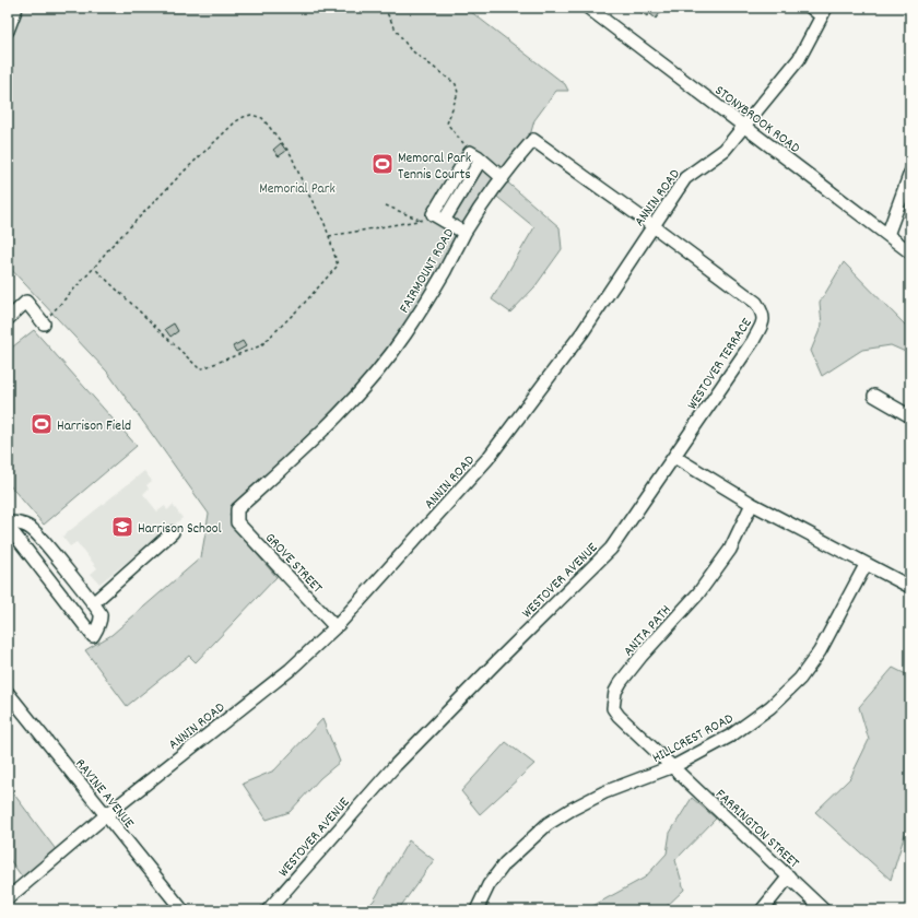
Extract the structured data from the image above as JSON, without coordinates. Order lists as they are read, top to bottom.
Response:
{
  "streets": {
    "street": [
      "STONYBROOK ROAD",
      "ANNIN ROAD",
      "FAIRMOUNT ROAD",
      "WESTOVER TERRACE",
      "GROVE STREET",
      "WESTOVER AVENUE",
      "ANITA PATH",
      "HILLCREST ROAD",
      "RAVINE AVENUE",
      "FARRINGTON STREET"
    ]
  },
  "crossings": [
    ["STONYBROOK ROAD", "ANNIN ROAD"],
    ["ANNIN ROAD", "FAIRMOUNT ROAD"],
    ["ANNIN ROAD", "WESTOVER TERRACE"],
    ["ANNIN ROAD", "GROVE STREET"],
    ["ANNIN ROAD", "RAVINE AVENUE"],
    ["FAIRMOUNT ROAD", "WESTOVER TERRACE"],
    ["FAIRMOUNT ROAD", "GROVE STREET"],
    ["WESTOVER TERRACE", "WESTOVER AVENUE"],
    ["ANITA PATH", "HILLCREST ROAD"],
    ["ANITA PATH", "FARRINGTON STREET"],
    ["HILLCREST ROAD", "FARRINGTON STREET"]
  ],
  "parks": ["Memorial Park"],
  "places": {
    "sports": ["Memoral Park Tennis Courts", "Harrison Field"],
    "school or university": ["Harrison School"]
  }
}
